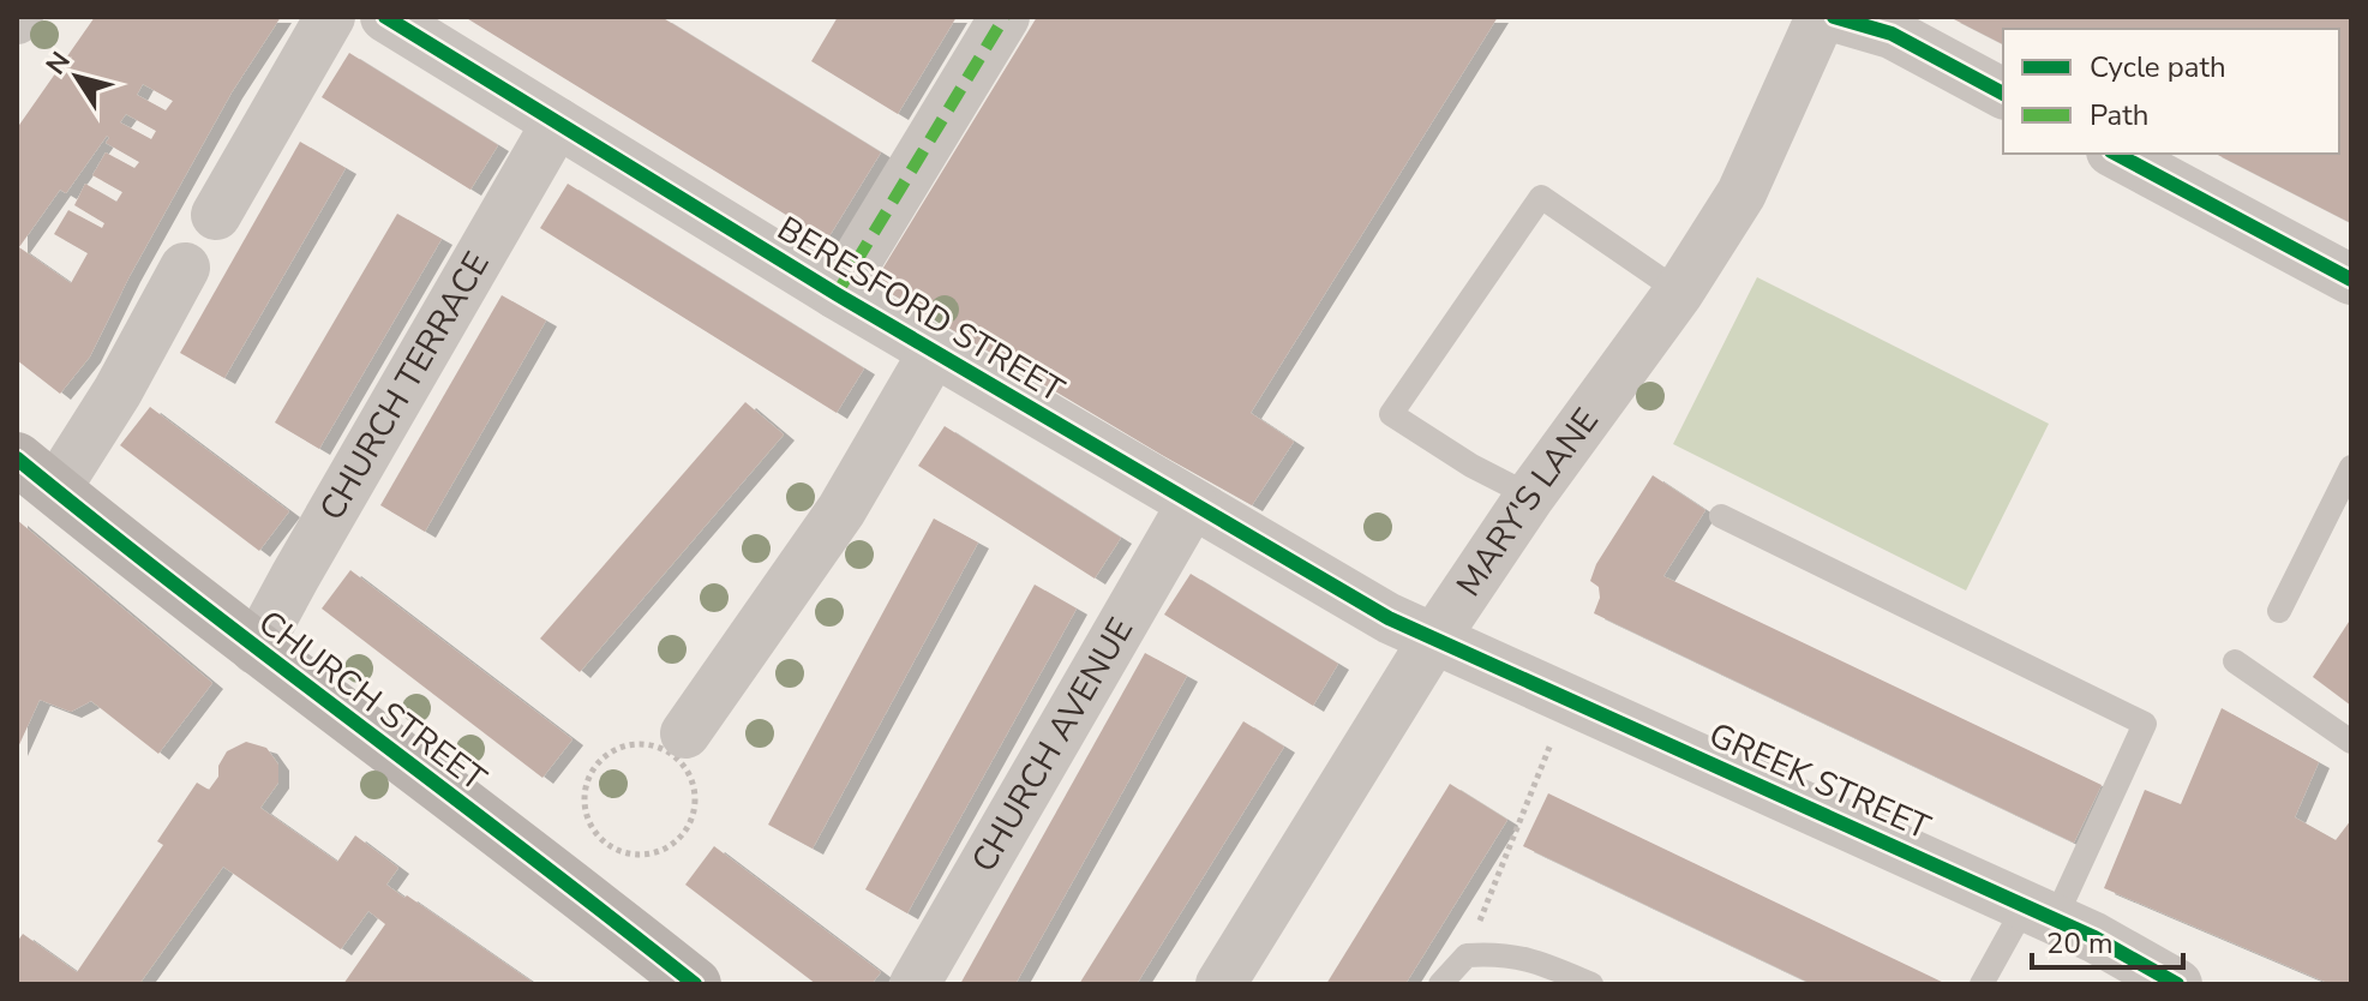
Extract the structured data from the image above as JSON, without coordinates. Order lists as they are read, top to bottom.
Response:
{
  "streets": {
    "main road": ["CHURCH STREET"],
    "street": [
      "BERESFORD STREET",
      "CHURCH TERRACE",
      "MARY'S LANE",
      "CHURCH AVENUE",
      "GREEK STREET"
    ]
  },
  "crossings": [
    ["BERESFORD STREET", "CHURCH TERRACE"],
    ["BERESFORD STREET", "MARY'S LANE"],
    ["BERESFORD STREET", "CHURCH AVENUE"],
    ["BERESFORD STREET", "GREEK STREET"],
    ["CHURCH TERRACE", "CHURCH STREET"],
    ["MARY'S LANE", "GREEK STREET"]
  ],
  "legend": ["Cycle path", "Path"],
  "scale_bar": "20 m",
  "north": "top left"
}
